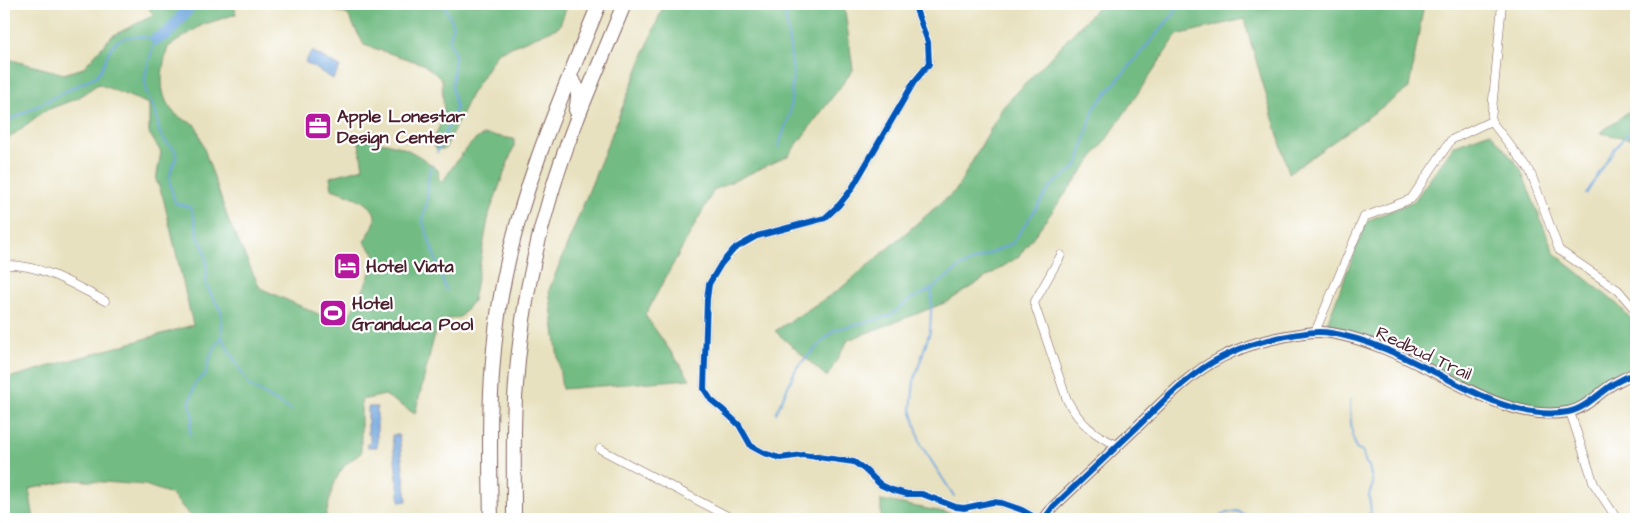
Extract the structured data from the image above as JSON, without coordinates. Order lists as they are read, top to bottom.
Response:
{
  "streets": {
    "street": ["Redbud Trail"]
  },
  "places": {
    "office": ["Apple Lonestar Design Center"],
    "hotel": ["Hotel Viata"],
    "sports": ["Hotel Granduca Pool"]
  }
}
